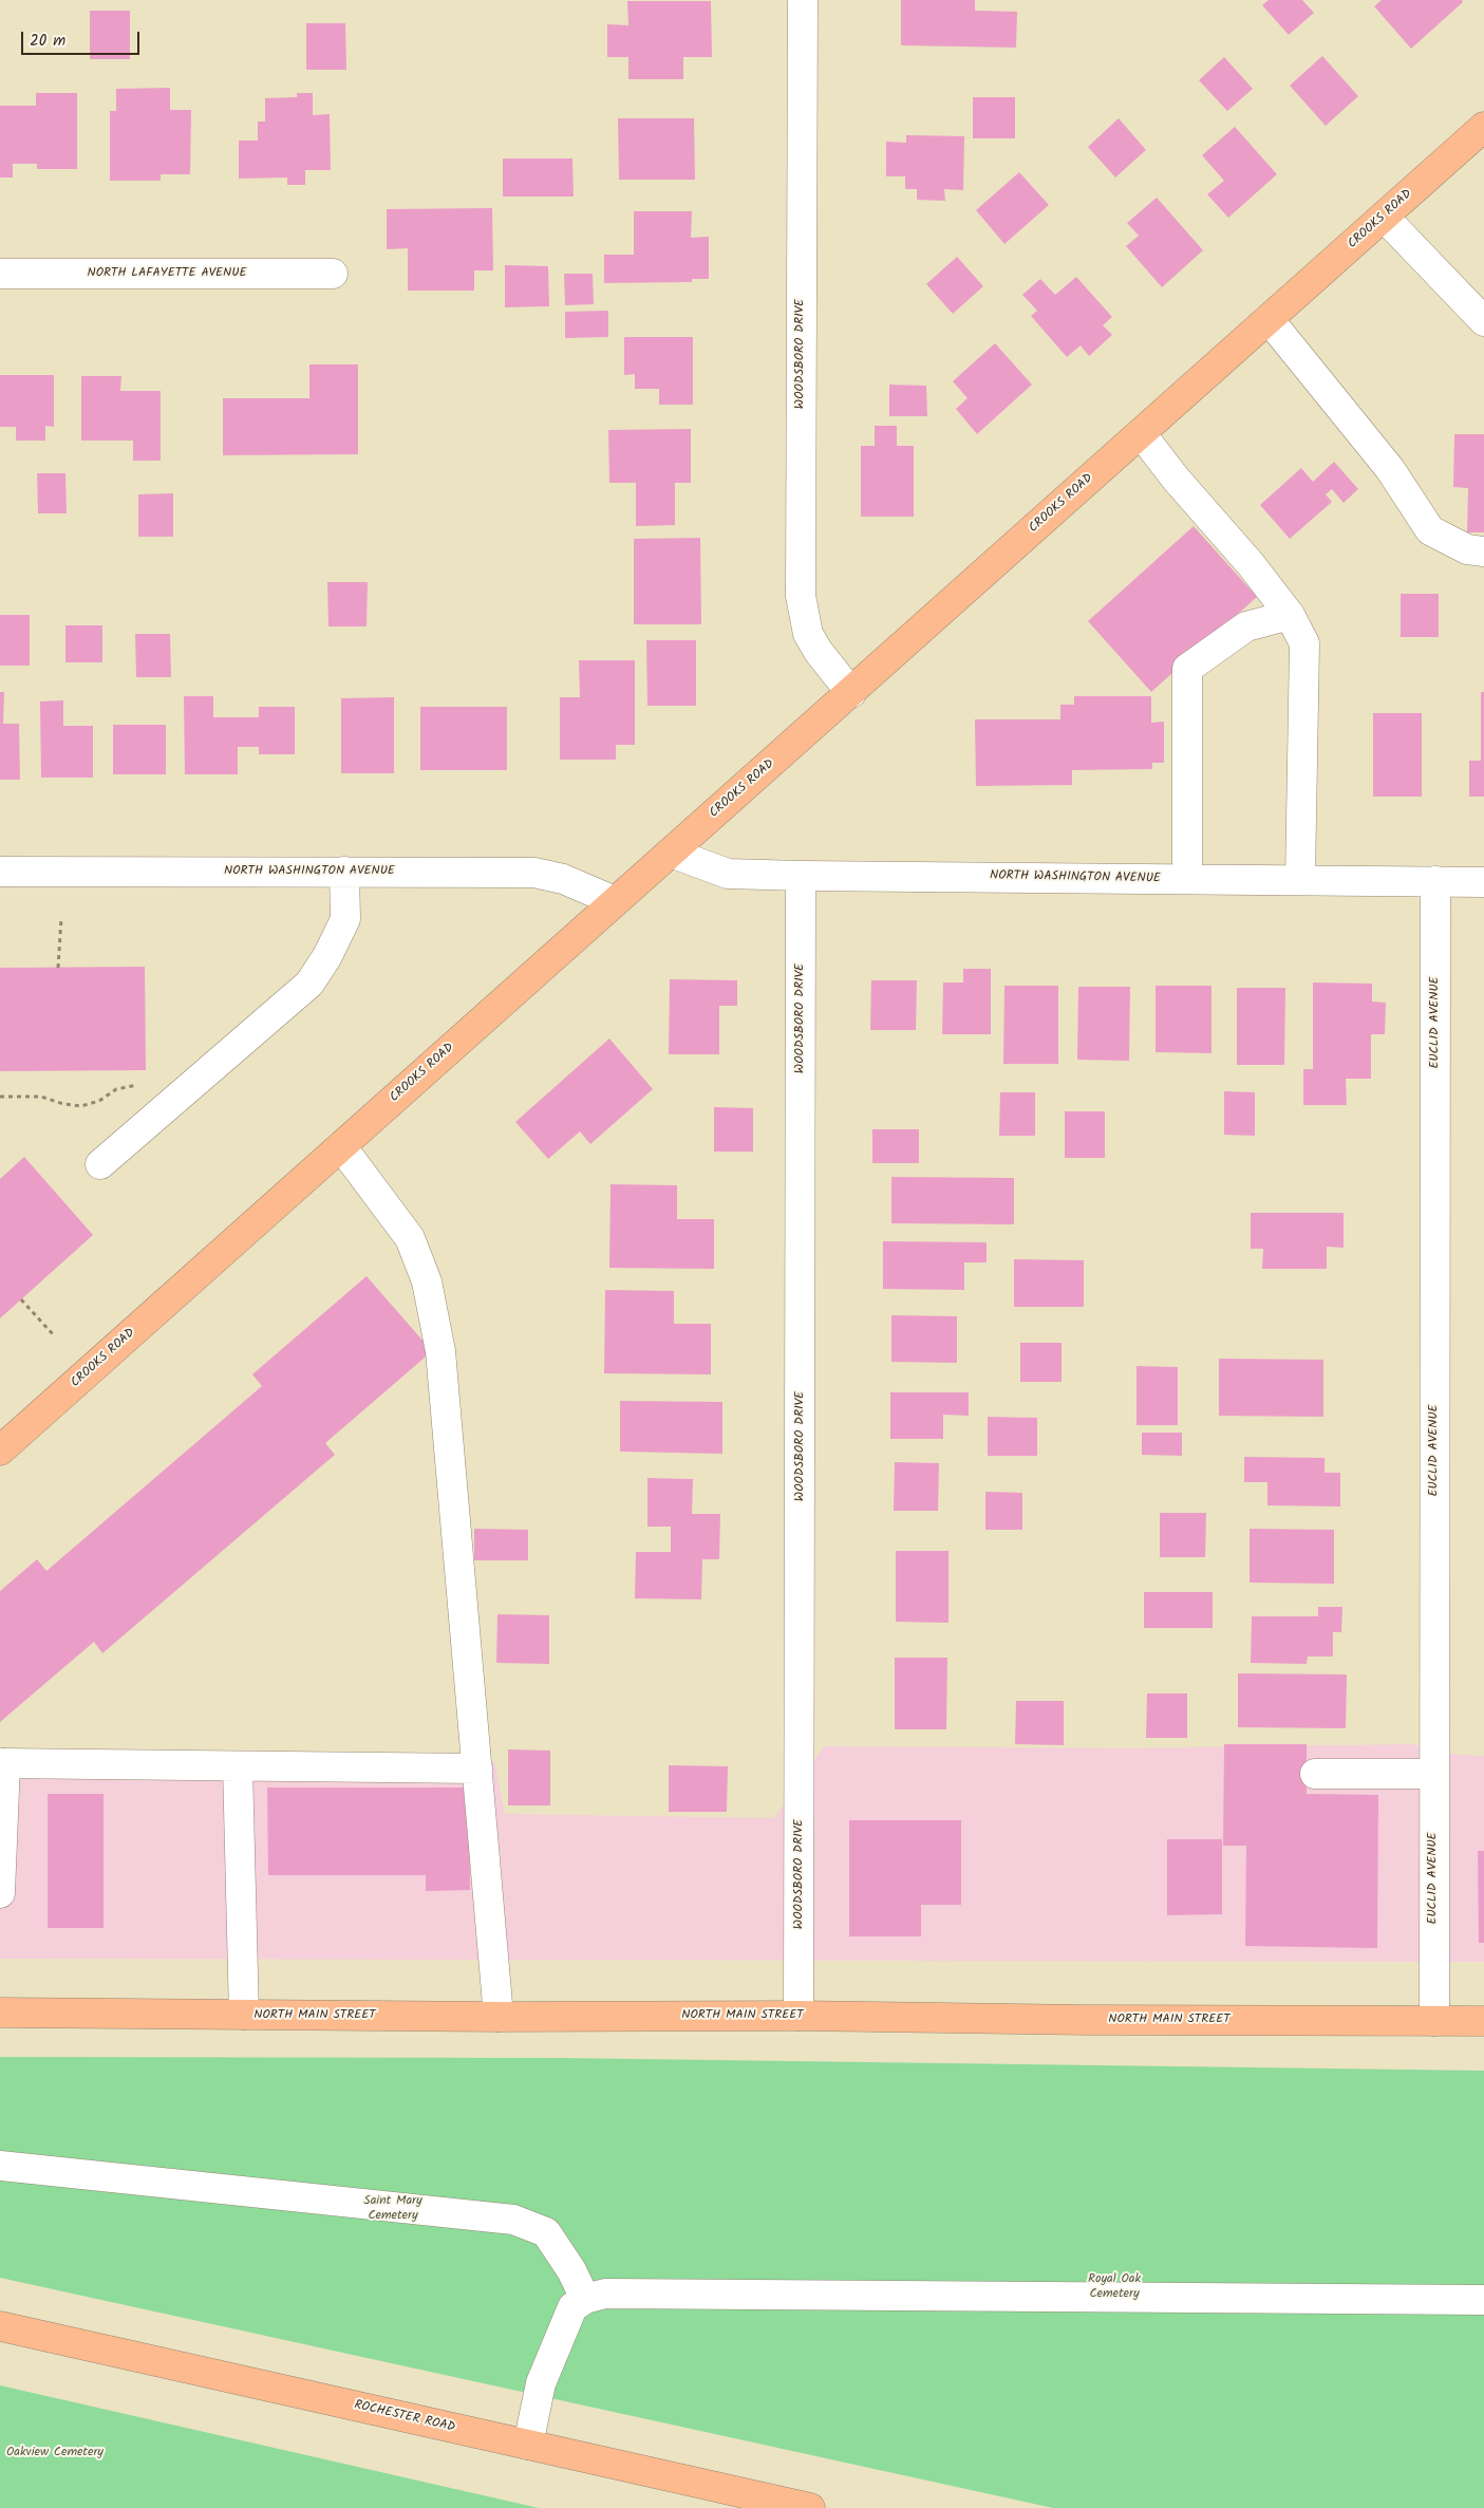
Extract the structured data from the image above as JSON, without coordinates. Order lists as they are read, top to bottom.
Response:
{
  "streets": {
    "main road": ["CROOKS ROAD", "NORTH MAIN STREET", "ROCHESTER ROAD"],
    "street": [
      "NORTH LAFAYETTE AVENUE",
      "WOODSBORO DRIVE",
      "NORTH WASHINGTON AVENUE",
      "EUCLID AVENUE"
    ]
  },
  "crossings": [
    ["CROOKS ROAD", "WOODSBORO DRIVE"],
    ["CROOKS ROAD", "NORTH WASHINGTON AVENUE"],
    ["WOODSBORO DRIVE", "NORTH WASHINGTON AVENUE"],
    ["WOODSBORO DRIVE", "NORTH MAIN STREET"],
    ["NORTH WASHINGTON AVENUE", "EUCLID AVENUE"],
    ["EUCLID AVENUE", "NORTH MAIN STREET"]
  ],
  "parks": ["Saint Mary Cemetery", "Royal Oak Cemetery", "Oakview Cemetery"],
  "scale_bar": "20 m"
}
